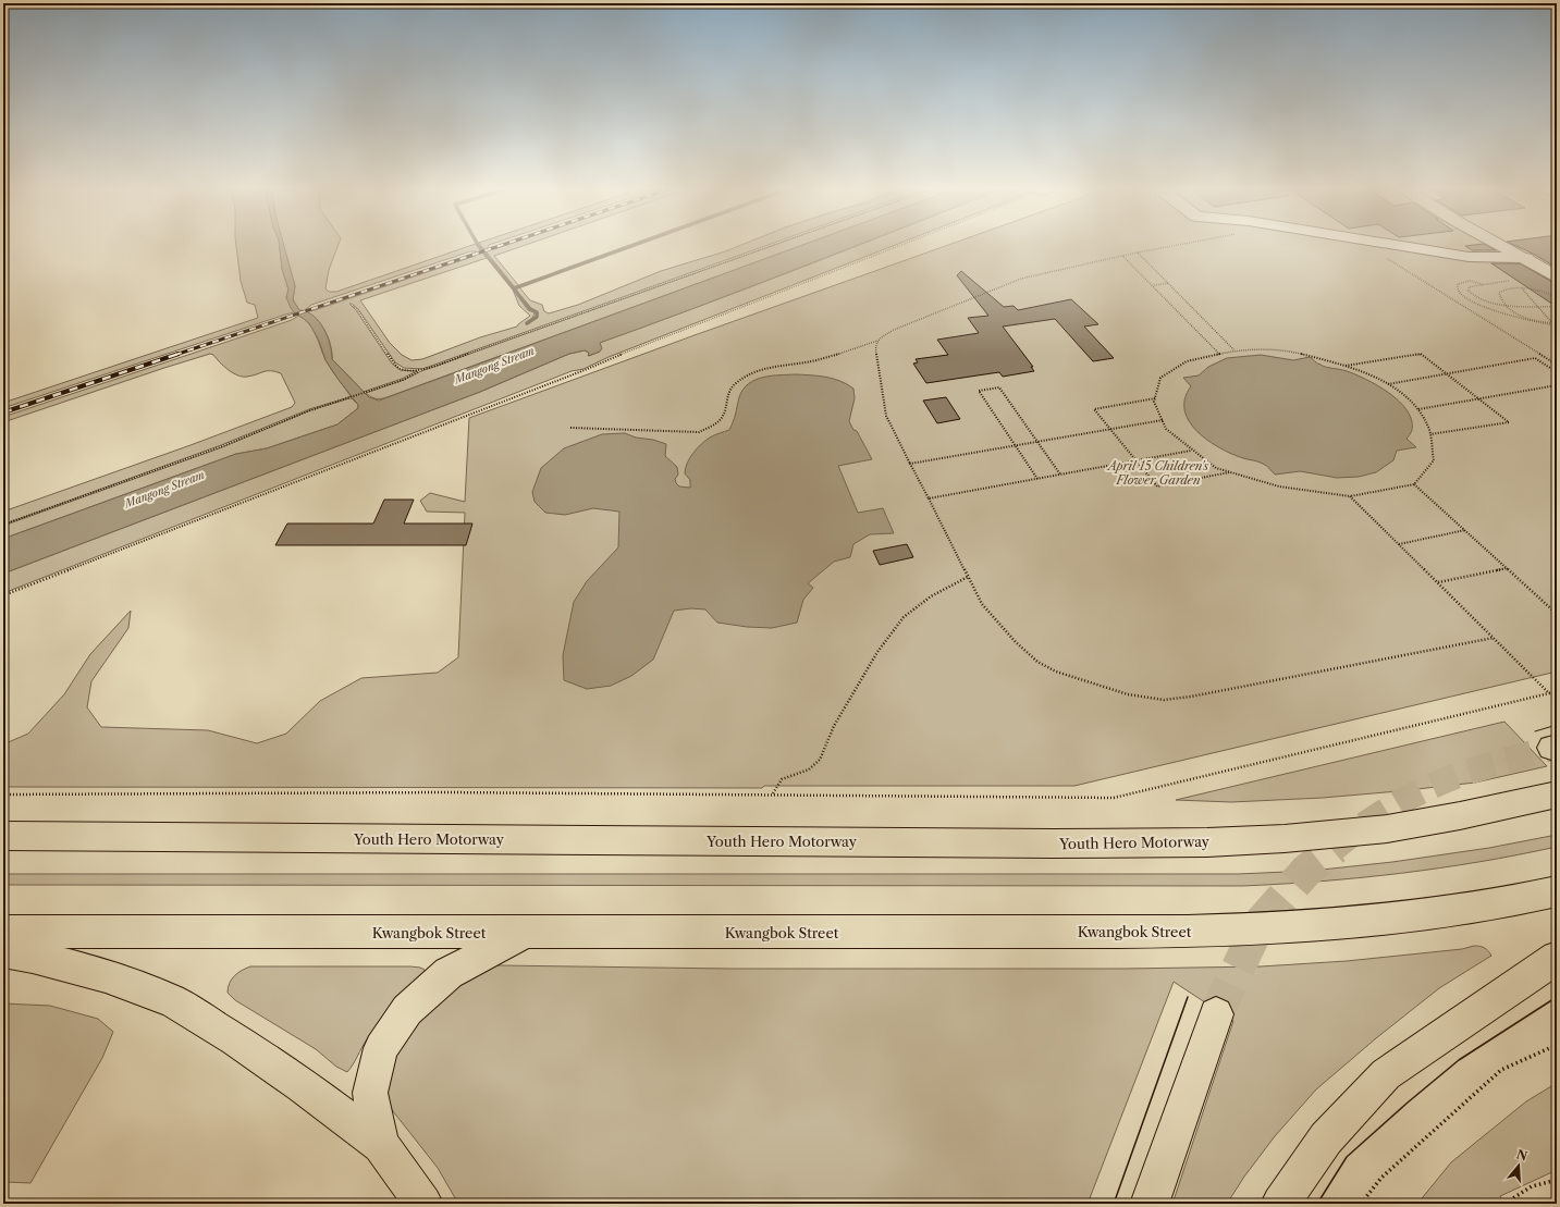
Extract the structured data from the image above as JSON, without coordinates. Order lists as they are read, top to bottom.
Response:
{
  "streets": {
    "main road": ["Youth Hero Motorway", "Kwangbok Street"]
  },
  "water": ["Mangong Stream"],
  "parks": ["April 15 Children's Flower Garden"],
  "north": "top"
}
